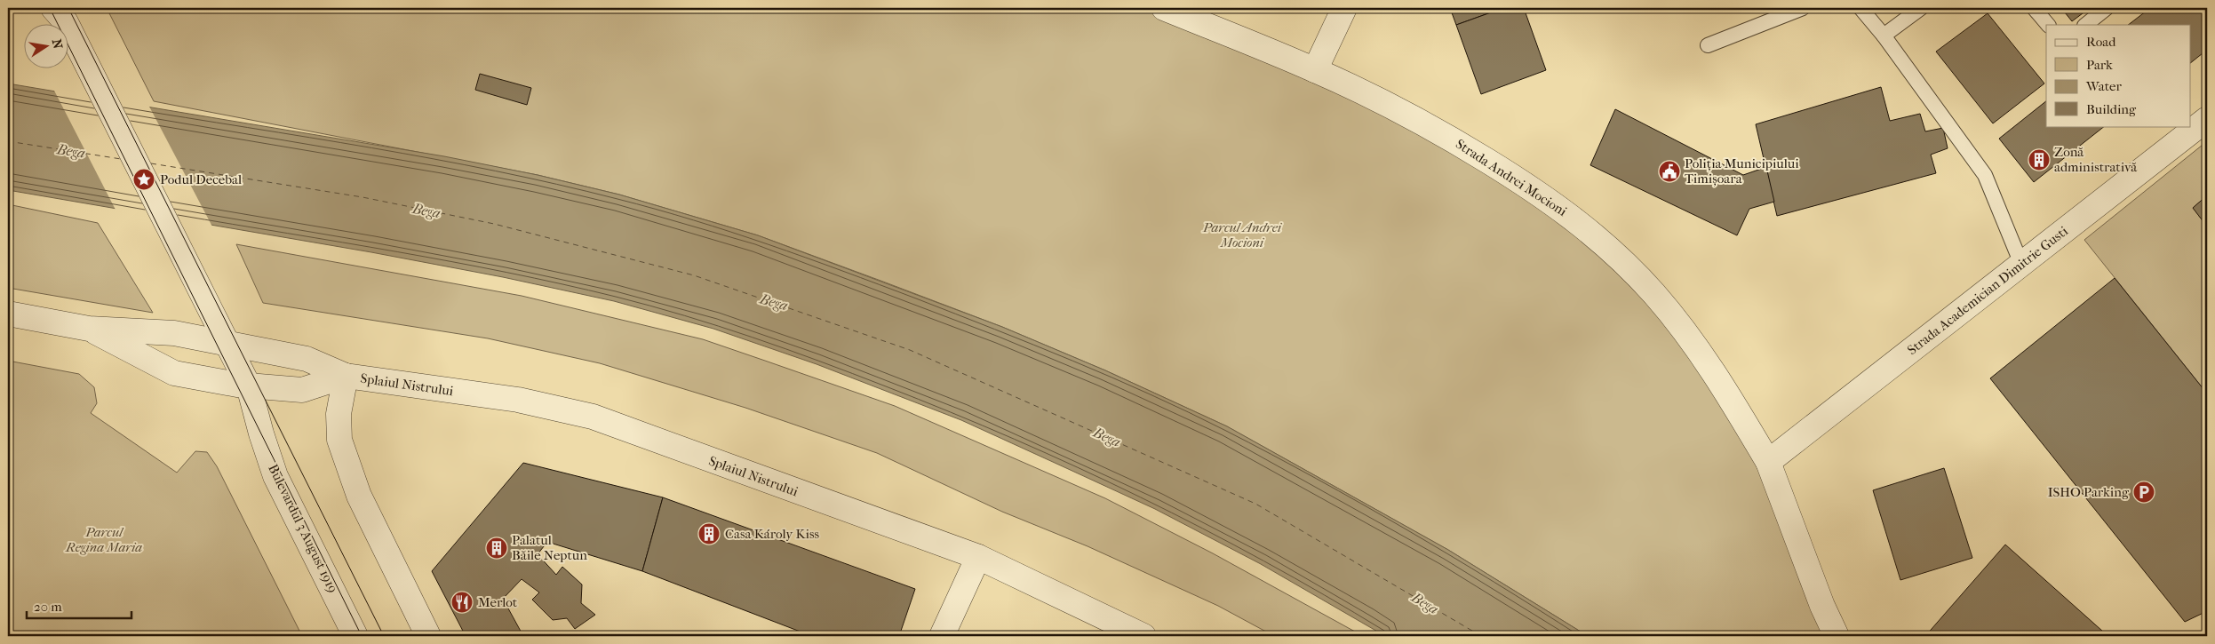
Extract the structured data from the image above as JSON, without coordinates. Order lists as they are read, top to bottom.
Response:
{
  "streets": {
    "street": [
      "Strada Andrei Mocioni",
      "Strada Academician Dimitrie Gusti",
      "Splaiul Nistrului",
      "Bulevardul 3 August 1919"
    ]
  },
  "crossings": [
    ["Strada Andrei Mocioni", "Strada Academician Dimitrie Gusti"],
    ["Splaiul Nistrului", "Bulevardul 3 August 1919"]
  ],
  "water": ["Bega"],
  "parks": ["Parcul Andrei Mocioni", "Parcul Regina Maria"],
  "places": {
    "building": ["Zonă administrativă", "Casa Károly Kiss", "Palatul Băile Neptun"],
    "public building": ["Poliția Municipiului Timișoara"],
    "place": ["Podul Decebal"],
    "parking": ["ISHO Parking"],
    "restaurant": ["Merlot"]
  },
  "legend": [
    "Road",
    "Park",
    "Water",
    "Building"
  ],
  "scale_bar": "20 m",
  "north": "right"
}
